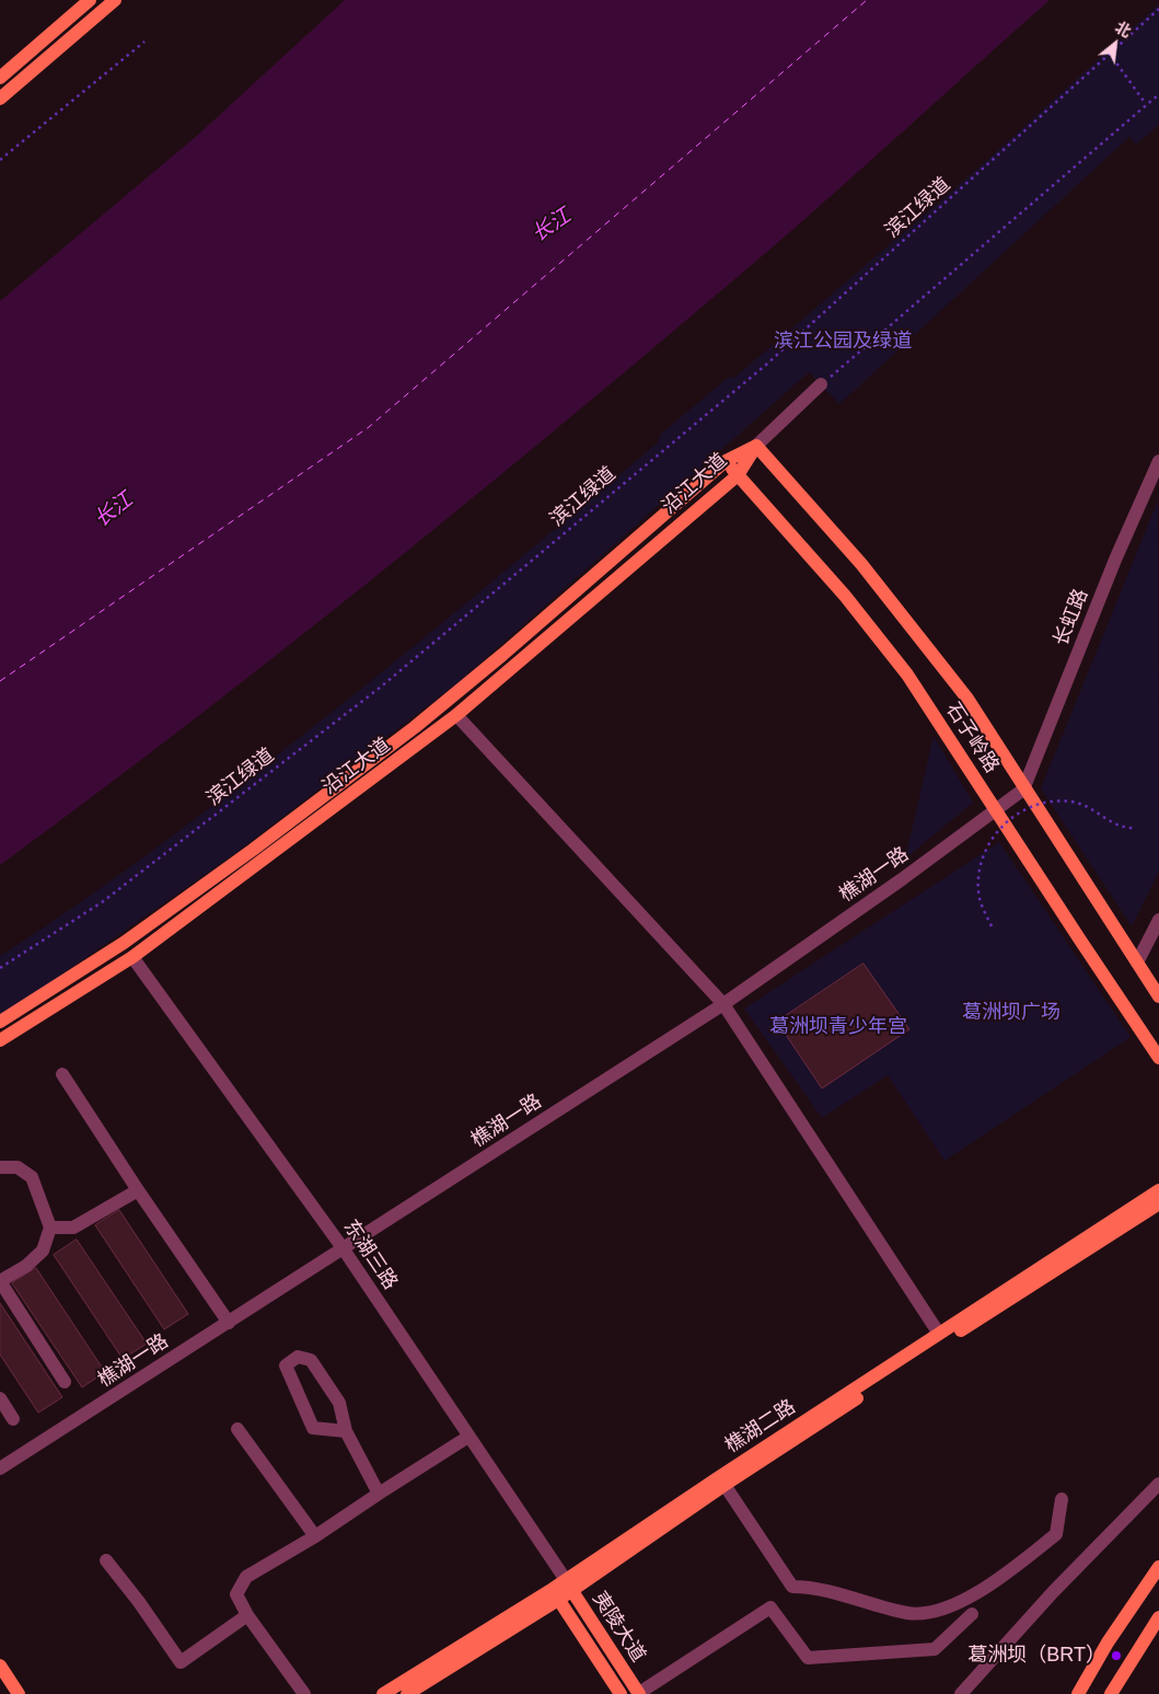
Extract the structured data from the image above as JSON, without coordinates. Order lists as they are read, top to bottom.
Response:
{
  "streets": {
    "main road": [
      "沿江大道",
      "石子岭路",
      "樵湖二路",
      "夷陵大道"
    ],
    "street": ["长虹路", "樵湖一路", "东湖三路"],
    "path": ["滨江绿道"]
  },
  "crossings": [
    ["沿江大道", "石子岭路"],
    ["沿江大道", "东湖三路"],
    ["长虹路", "石子岭路"],
    ["长虹路", "樵湖一路"],
    ["石子岭路", "樵湖一路"],
    ["樵湖一路", "东湖三路"],
    ["东湖三路", "樵湖二路"],
    ["东湖三路", "夷陵大道"],
    ["樵湖二路", "夷陵大道"]
  ],
  "water": ["长江"],
  "parks": ["滨江公园及绿道", "葛洲坝广场", "葛洲坝青少年宫"],
  "places": ["葛洲坝（BRT）"],
  "north": "top right"
}
